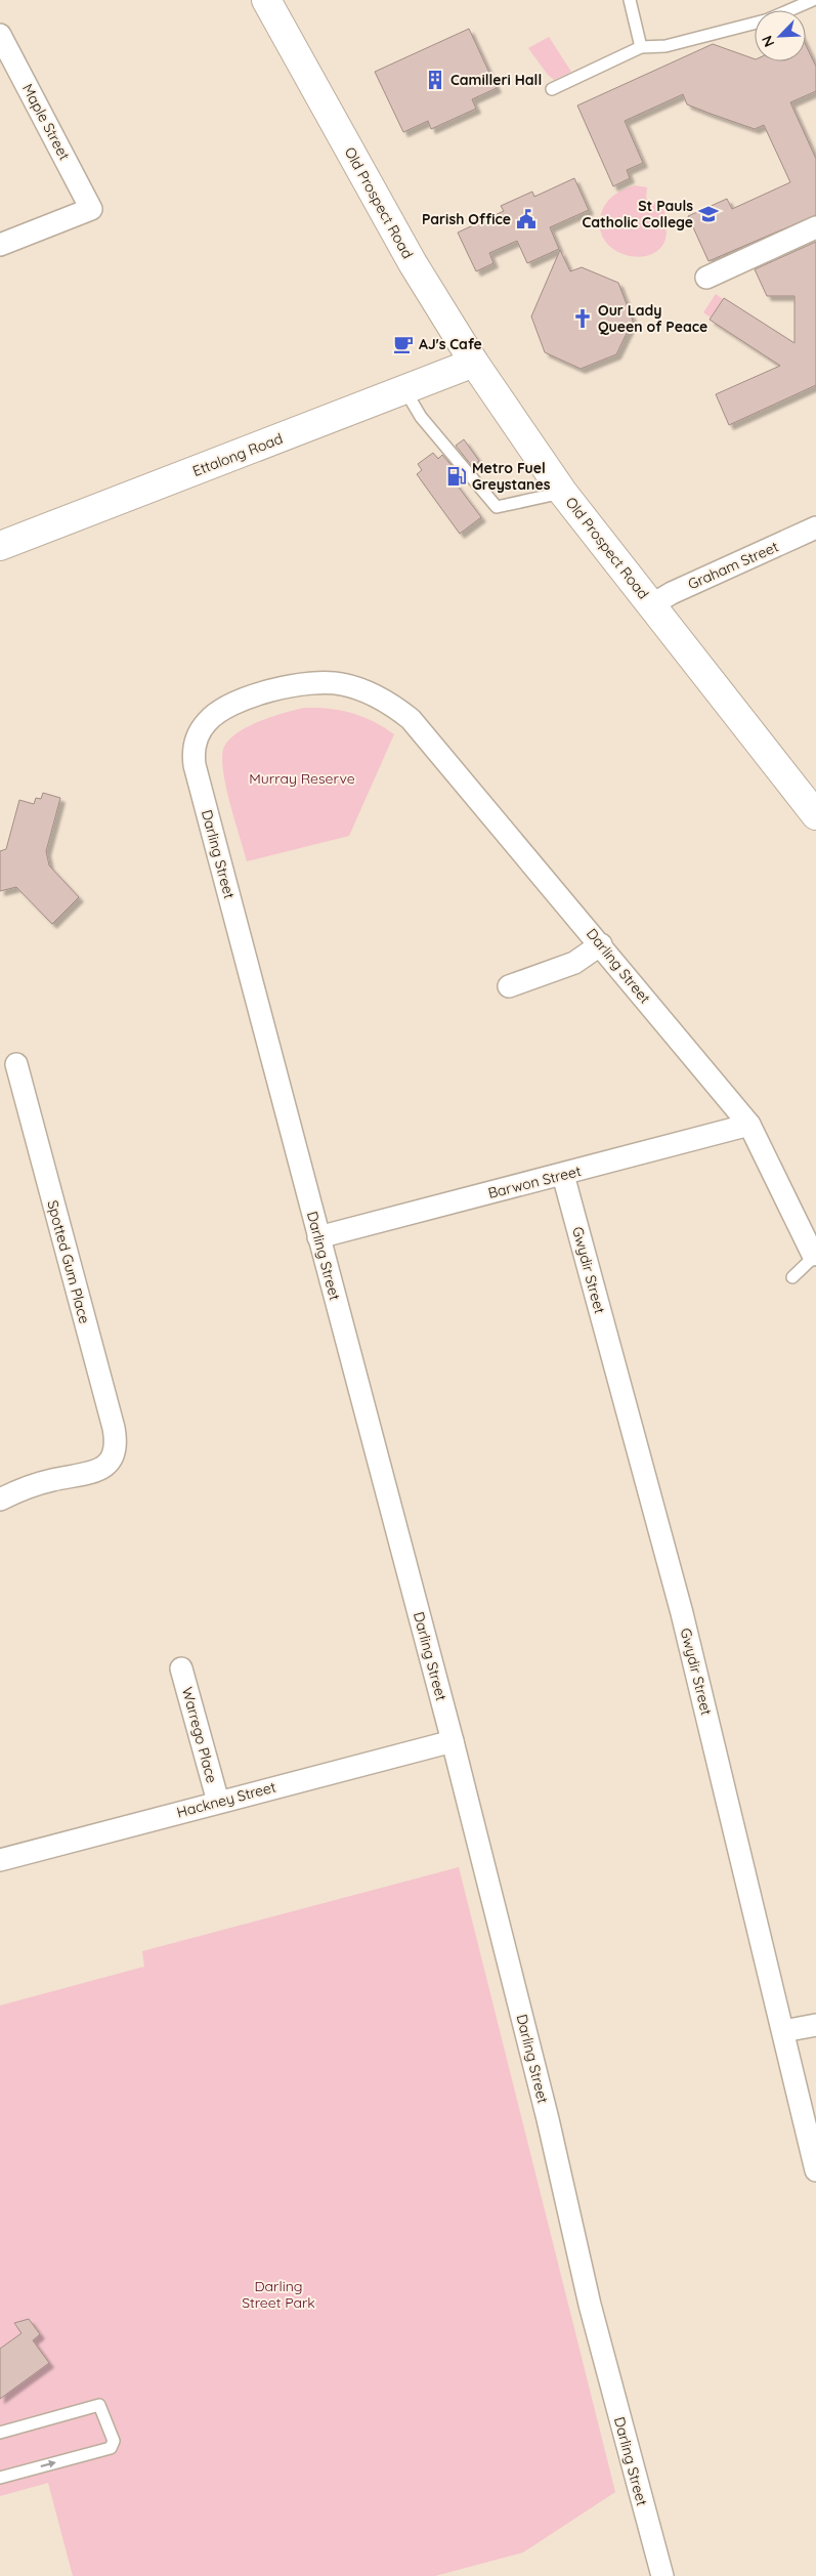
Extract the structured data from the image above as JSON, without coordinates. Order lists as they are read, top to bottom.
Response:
{
  "streets": {
    "main road": ["Old Prospect Road", "Ettalong Road"],
    "street": [
      "Maple Street",
      "Graham Street",
      "Darling Street",
      "Barwon Street",
      "Spotted Gum Place",
      "Gwydir Street",
      "Warrego Place",
      "Hackney Street"
    ]
  },
  "crossings": [
    ["Old Prospect Road", "Ettalong Road"],
    ["Old Prospect Road", "Graham Street"],
    ["Darling Street", "Barwon Street"],
    ["Darling Street", "Hackney Street"],
    ["Barwon Street", "Gwydir Street"],
    ["Warrego Place", "Hackney Street"]
  ],
  "parks": ["Murray Reserve", "Darling Street Park"],
  "places": {
    "building": ["Camilleri Hall"],
    "school or university": ["St Pauls Catholic College"],
    "public building": ["Parish Office"],
    "church": ["Our Lady Queen of Peace"],
    "cafe": ["AJ's Cafe"],
    "fuel station": ["Metro Fuel Greystanes"]
  },
  "north": "bottom left"
}
